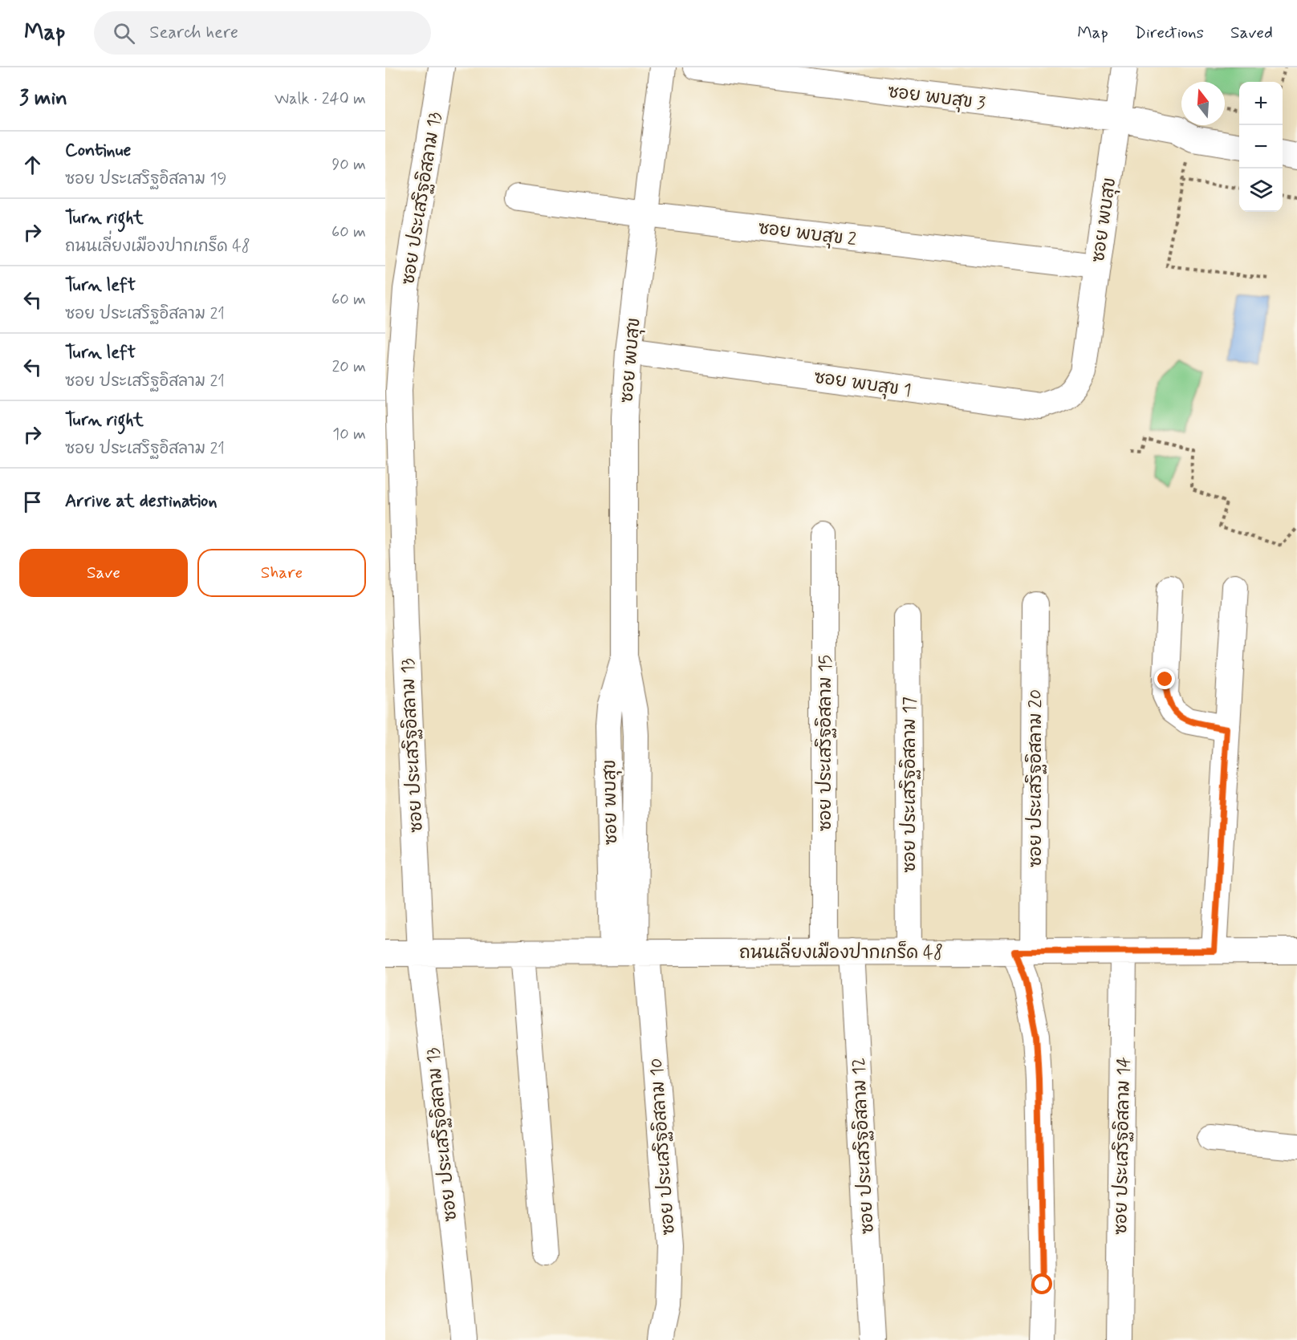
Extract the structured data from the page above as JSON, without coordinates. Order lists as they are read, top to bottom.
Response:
{
  "streets": {
    "street": [
      "ซอย พบสุข 3",
      "ซอย ประเสริฐอิสลาม 13",
      "ซอย พบสุข",
      "ซอย พบสุข 2",
      "ซอย พบสุข 1",
      "ซอย ประเสริฐอิสลาม 15",
      "ซอย ประเสริฐอิสลาม 20",
      "ซอย ประเสริฐอิสลาม 17",
      "ถนนเลี่ยงเมืองปากเกร็ด 48",
      "ซอย ประเสริฐอิสลาม 12",
      "ซอย ประเสริฐอิสลาม 14",
      "ซอย ประเสริฐอิสลาม 10"
    ]
  },
  "crossings": [
    ["ซอย พบสุข 3", "ซอย พบสุข"],
    ["ซอย ประเสริฐอิสลาม 13", "ถนนเลี่ยงเมืองปากเกร็ด 48"],
    ["ซอย พบสุข", "ซอย พบสุข 2"],
    ["ซอย พบสุข", "ซอย พบสุข 1"],
    ["ซอย พบสุข", "ถนนเลี่ยงเมืองปากเกร็ด 48"],
    ["ซอย พบสุข", "ซอย ประเสริฐอิสลาม 10"],
    ["ซอย ประเสริฐอิสลาม 15", "ถนนเลี่ยงเมืองปากเกร็ด 48"],
    ["ซอย ประเสริฐอิสลาม 20", "ถนนเลี่ยงเมืองปากเกร็ด 48"],
    ["ซอย ประเสริฐอิสลาม 17", "ถนนเลี่ยงเมืองปากเกร็ด 48"],
    ["ถนนเลี่ยงเมืองปากเกร็ด 48", "ซอย ประเสริฐอิสลาม 12"],
    ["ถนนเลี่ยงเมืองปากเกร็ด 48", "ซอย ประเสริฐอิสลาม 14"],
    ["ถนนเลี่ยงเมืองปากเกร็ด 48", "ซอย ประเสริฐอิสลาม 10"]
  ],
  "north": "top",
  "page": {
    "header": "Map",
    "search": "Search here",
    "nav": ["Map", "Directions", "Saved"],
    "heading": ["3 min", "Walk · 240 m"],
    "map_buttons": ["+", "−"],
    "list": [
      ["Continue", "ซอย ประเสริฐอิสลาม 19", "90 m"],
      ["Turn right", "ถนนเลี่ยงเมืองปากเกร็ด 48", "60 m"],
      ["Turn left", "ซอย ประเสริฐอิสลาม 21", "60 m"],
      ["Turn left", "ซอย ประเสริฐอิสลาม 21", "20 m"],
      ["Turn right", "ซอย ประเสริฐอิสลาม 21", "10 m"],
      "Arrive at destination"
    ],
    "buttons": ["Save", "Share"]
  }
}
